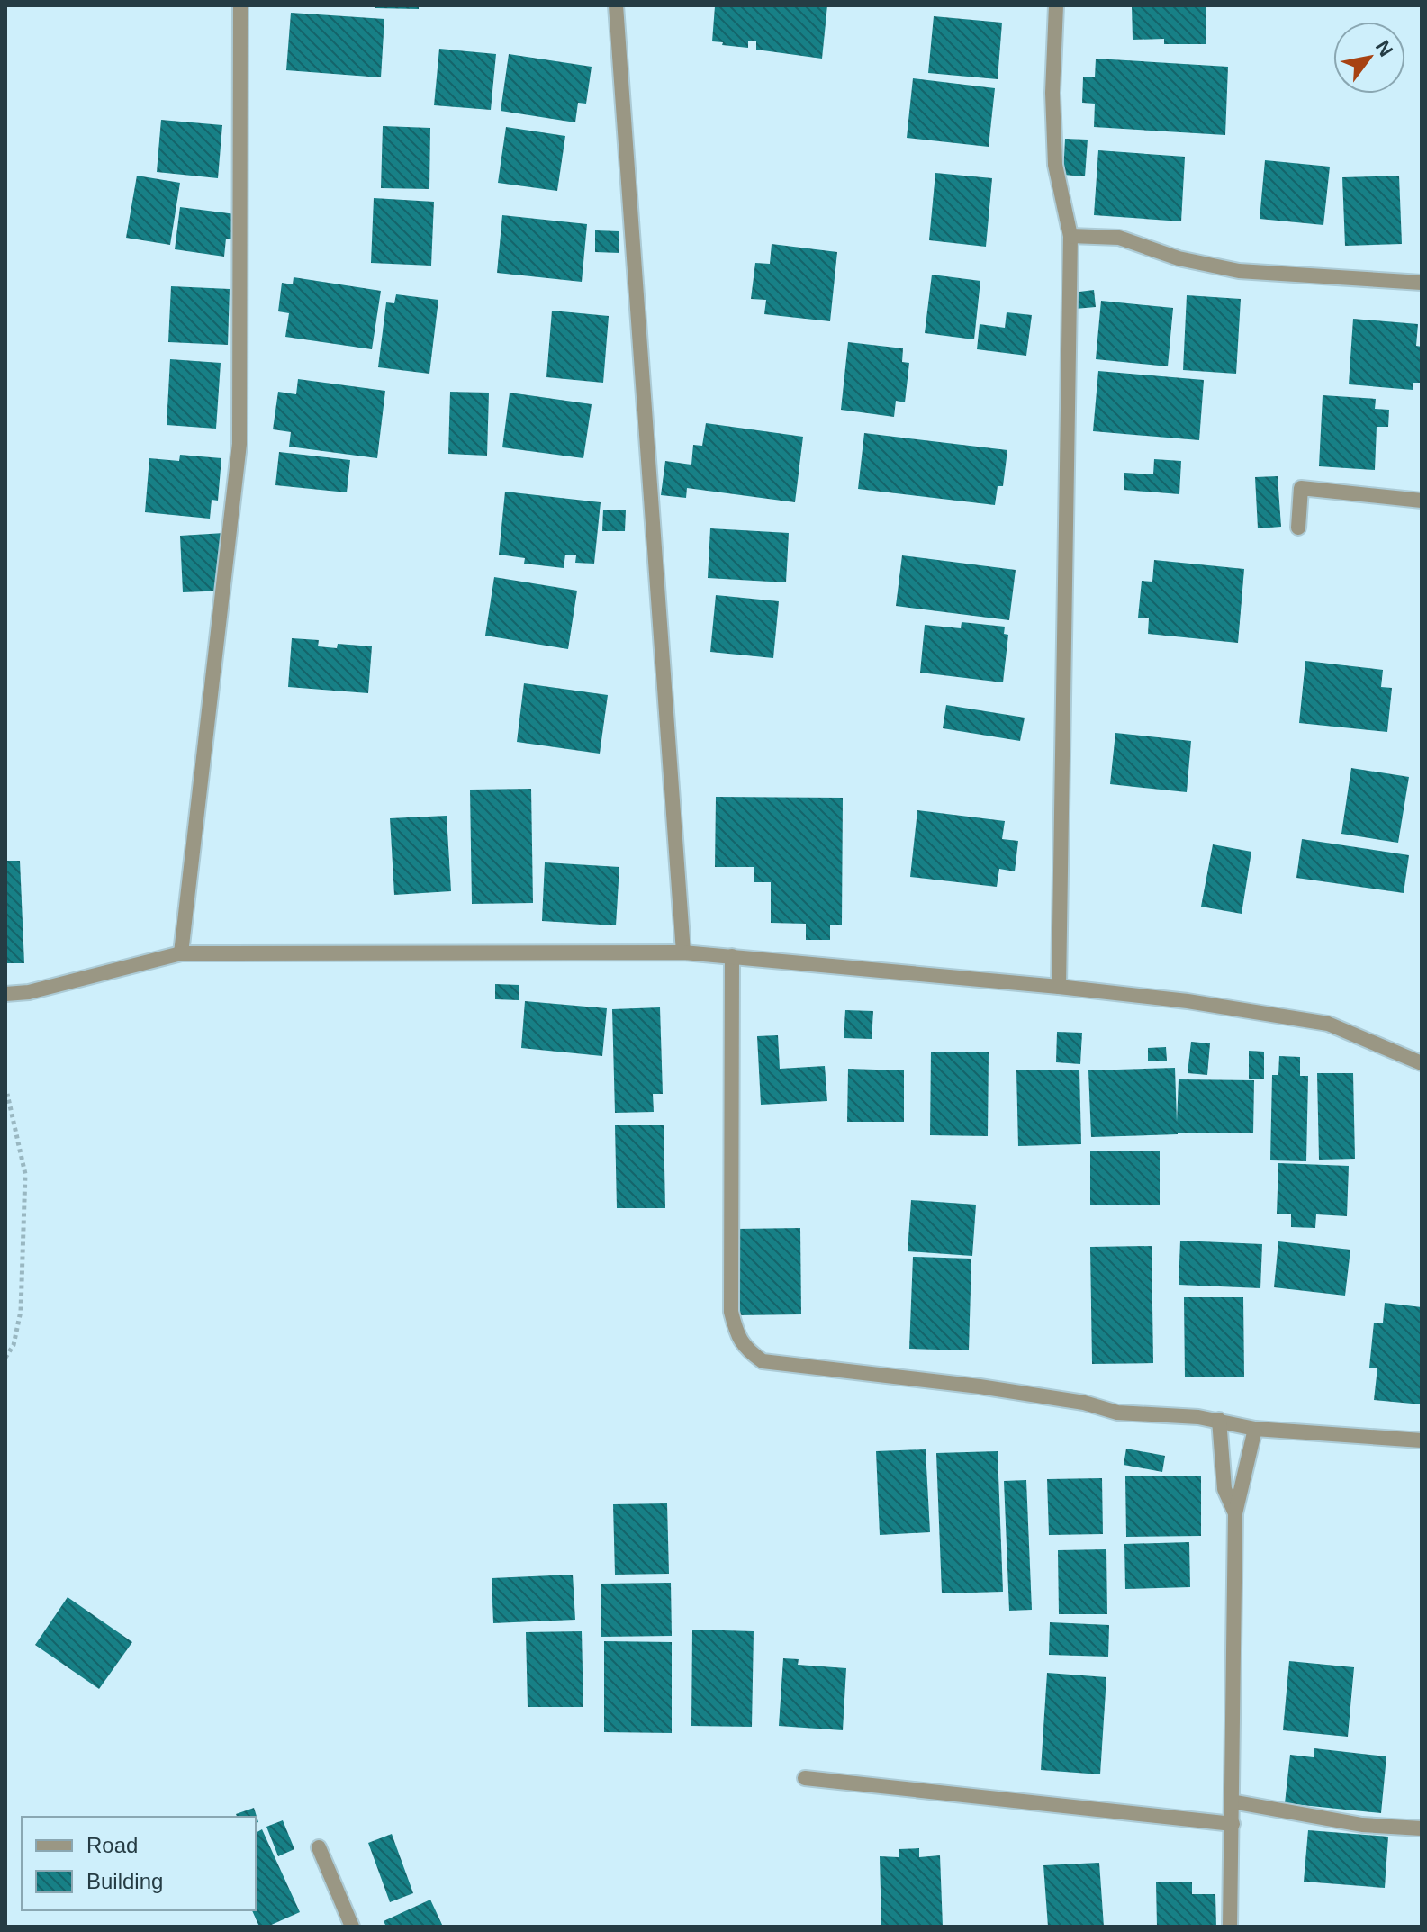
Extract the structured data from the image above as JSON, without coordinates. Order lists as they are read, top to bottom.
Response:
{
  "legend": ["Road", "Building"],
  "north": "top right"
}
